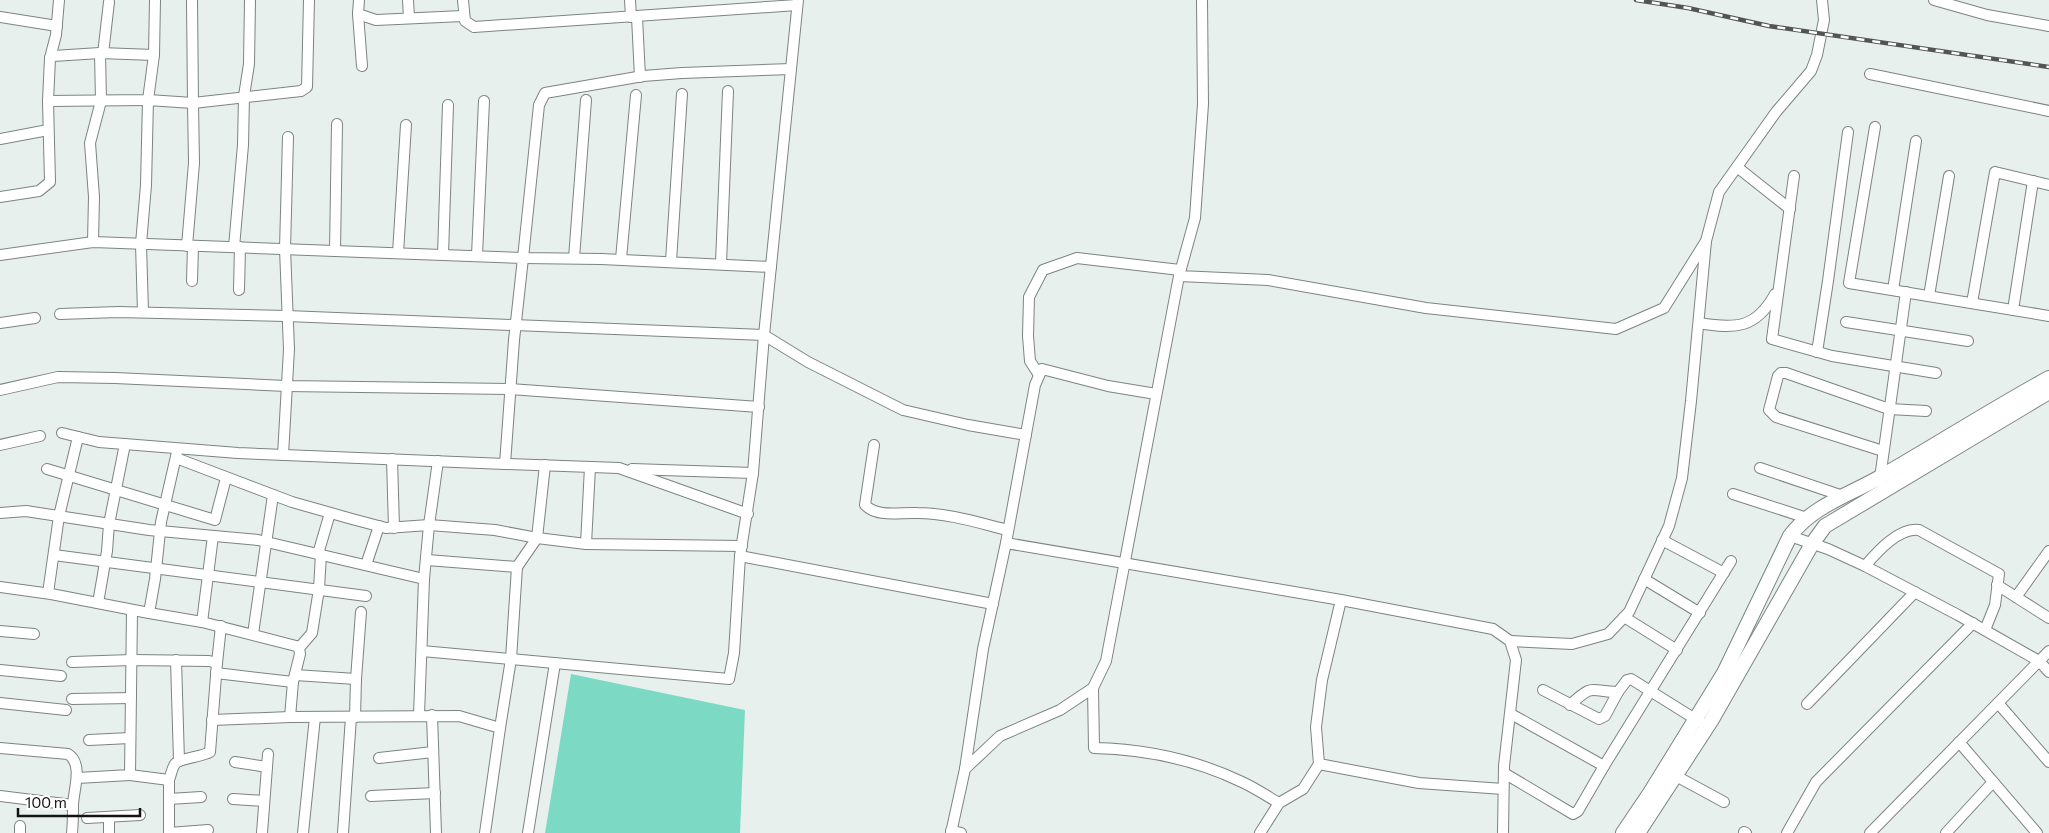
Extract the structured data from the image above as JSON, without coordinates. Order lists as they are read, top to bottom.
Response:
{
  "scale_bar": "100 m"
}
